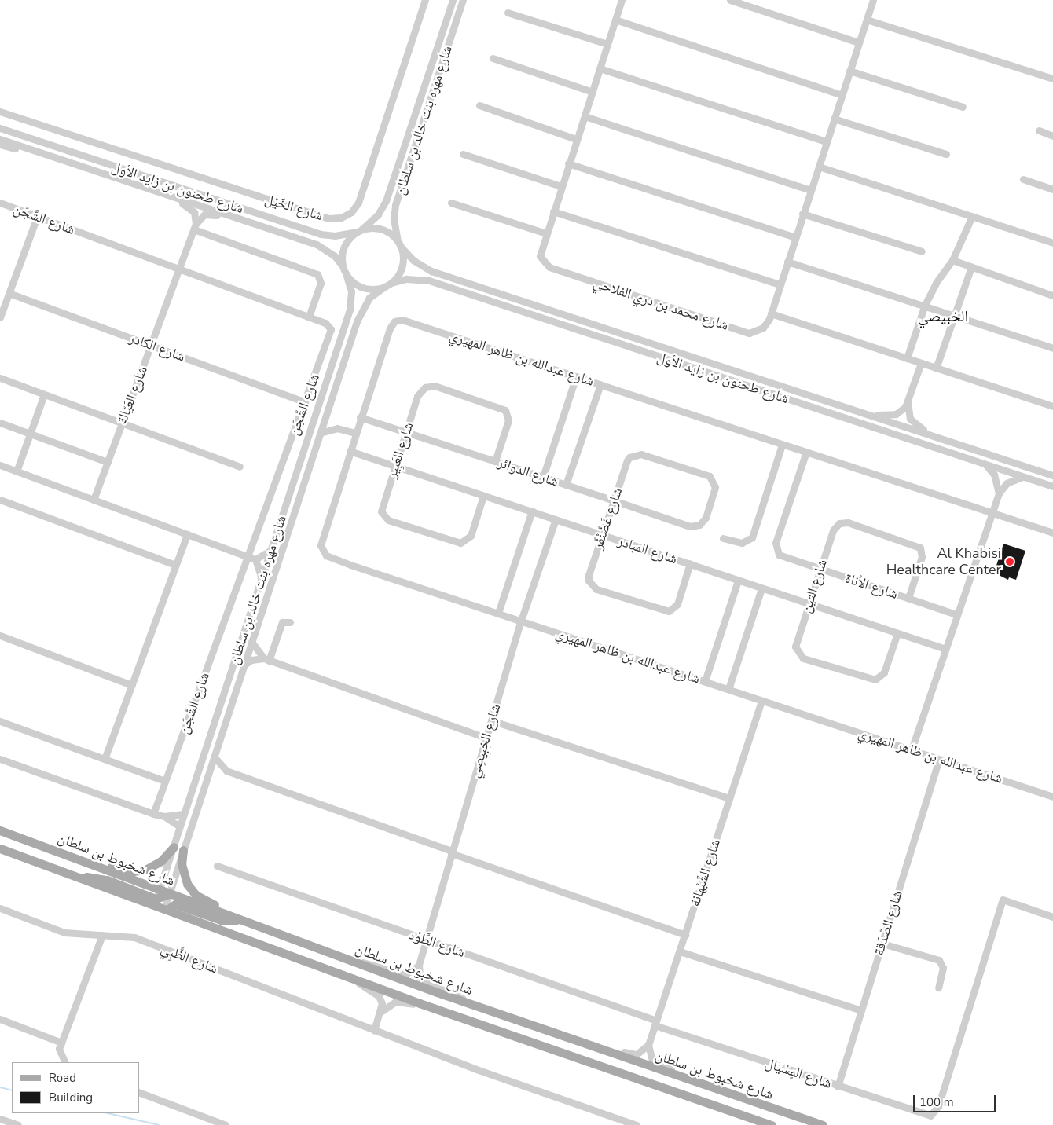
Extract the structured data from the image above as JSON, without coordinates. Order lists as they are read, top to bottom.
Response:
{
  "streets": {
    "main road": ["شارع شخبوط بن سلطان"],
    "street": [
      "شارع مهره بنت خالد بن سلطان",
      "شارع طحنون بن زايد الأول",
      "شارع الخَيْل",
      "شارع الشَّجَن",
      "شارع محمد بن دري الفلاحي",
      "شارع الكادر",
      "شارع عبدالله بن ظاهر المهيري",
      "شارع العَيَّالة",
      "شارع العَبِير",
      "شارع الدوائر",
      "شارع غَضَنْفَر",
      "شارع المبادر",
      "شارع التين",
      "شارع الأناة",
      "شارع الخِبِيصِي",
      "شارع الشَّبْهانة",
      "شارع الصَّدَقة",
      "شارع الطَّوْد",
      "شارع الظَّبِي",
      "شارع المِسْيَال"
    ]
  },
  "crossings": [
    ["شارع مهره بنت خالد بن سلطان", "شارع طحنون بن زايد الأول"],
    ["شارع مهره بنت خالد بن سلطان", "شارع شخبوط بن سلطان"],
    ["شارع الشَّجَن", "شارع الكادر"],
    ["شارع الشَّجَن", "شارع العَيَّالة"],
    ["شارع الكادر", "شارع العَيَّالة"],
    ["شارع عبدالله بن ظاهر المهيري", "شارع الدوائر"],
    ["شارع عبدالله بن ظاهر المهيري", "شارع المبادر"],
    ["شارع عبدالله بن ظاهر المهيري", "شارع الأناة"],
    ["شارع عبدالله بن ظاهر المهيري", "شارع الخِبِيصِي"],
    ["شارع عبدالله بن ظاهر المهيري", "شارع الشَّبْهانة"],
    ["شارع عبدالله بن ظاهر المهيري", "شارع الصَّدَقة"],
    ["شارع العَبِير", "شارع الدوائر"],
    ["شارع العَبِير", "شارع المبادر"],
    ["شارع الدوائر", "شارع غَضَنْفَر"],
    ["شارع غَضَنْفَر", "شارع المبادر"],
    ["شارع المبادر", "شارع التين"],
    ["شارع المبادر", "شارع الخِبِيصِي"],
    ["شارع التين", "شارع الأناة"],
    ["شارع الخِبِيصِي", "شارع الطَّوْد"],
    ["شارع الشَّبْهانة", "شارع الطَّوْد"],
    ["شارع الشَّبْهانة", "شارع المِسْيَال"],
    ["شارع الصَّدَقة", "شارع المِسْيَال"],
    ["شارع الطَّوْد", "شارع المِسْيَال"]
  ],
  "districts": ["الخبيصي"],
  "places": ["Al Khabisi Healthcare Center"],
  "legend": ["Road", "Building"],
  "scale_bar": "100 m"
}
